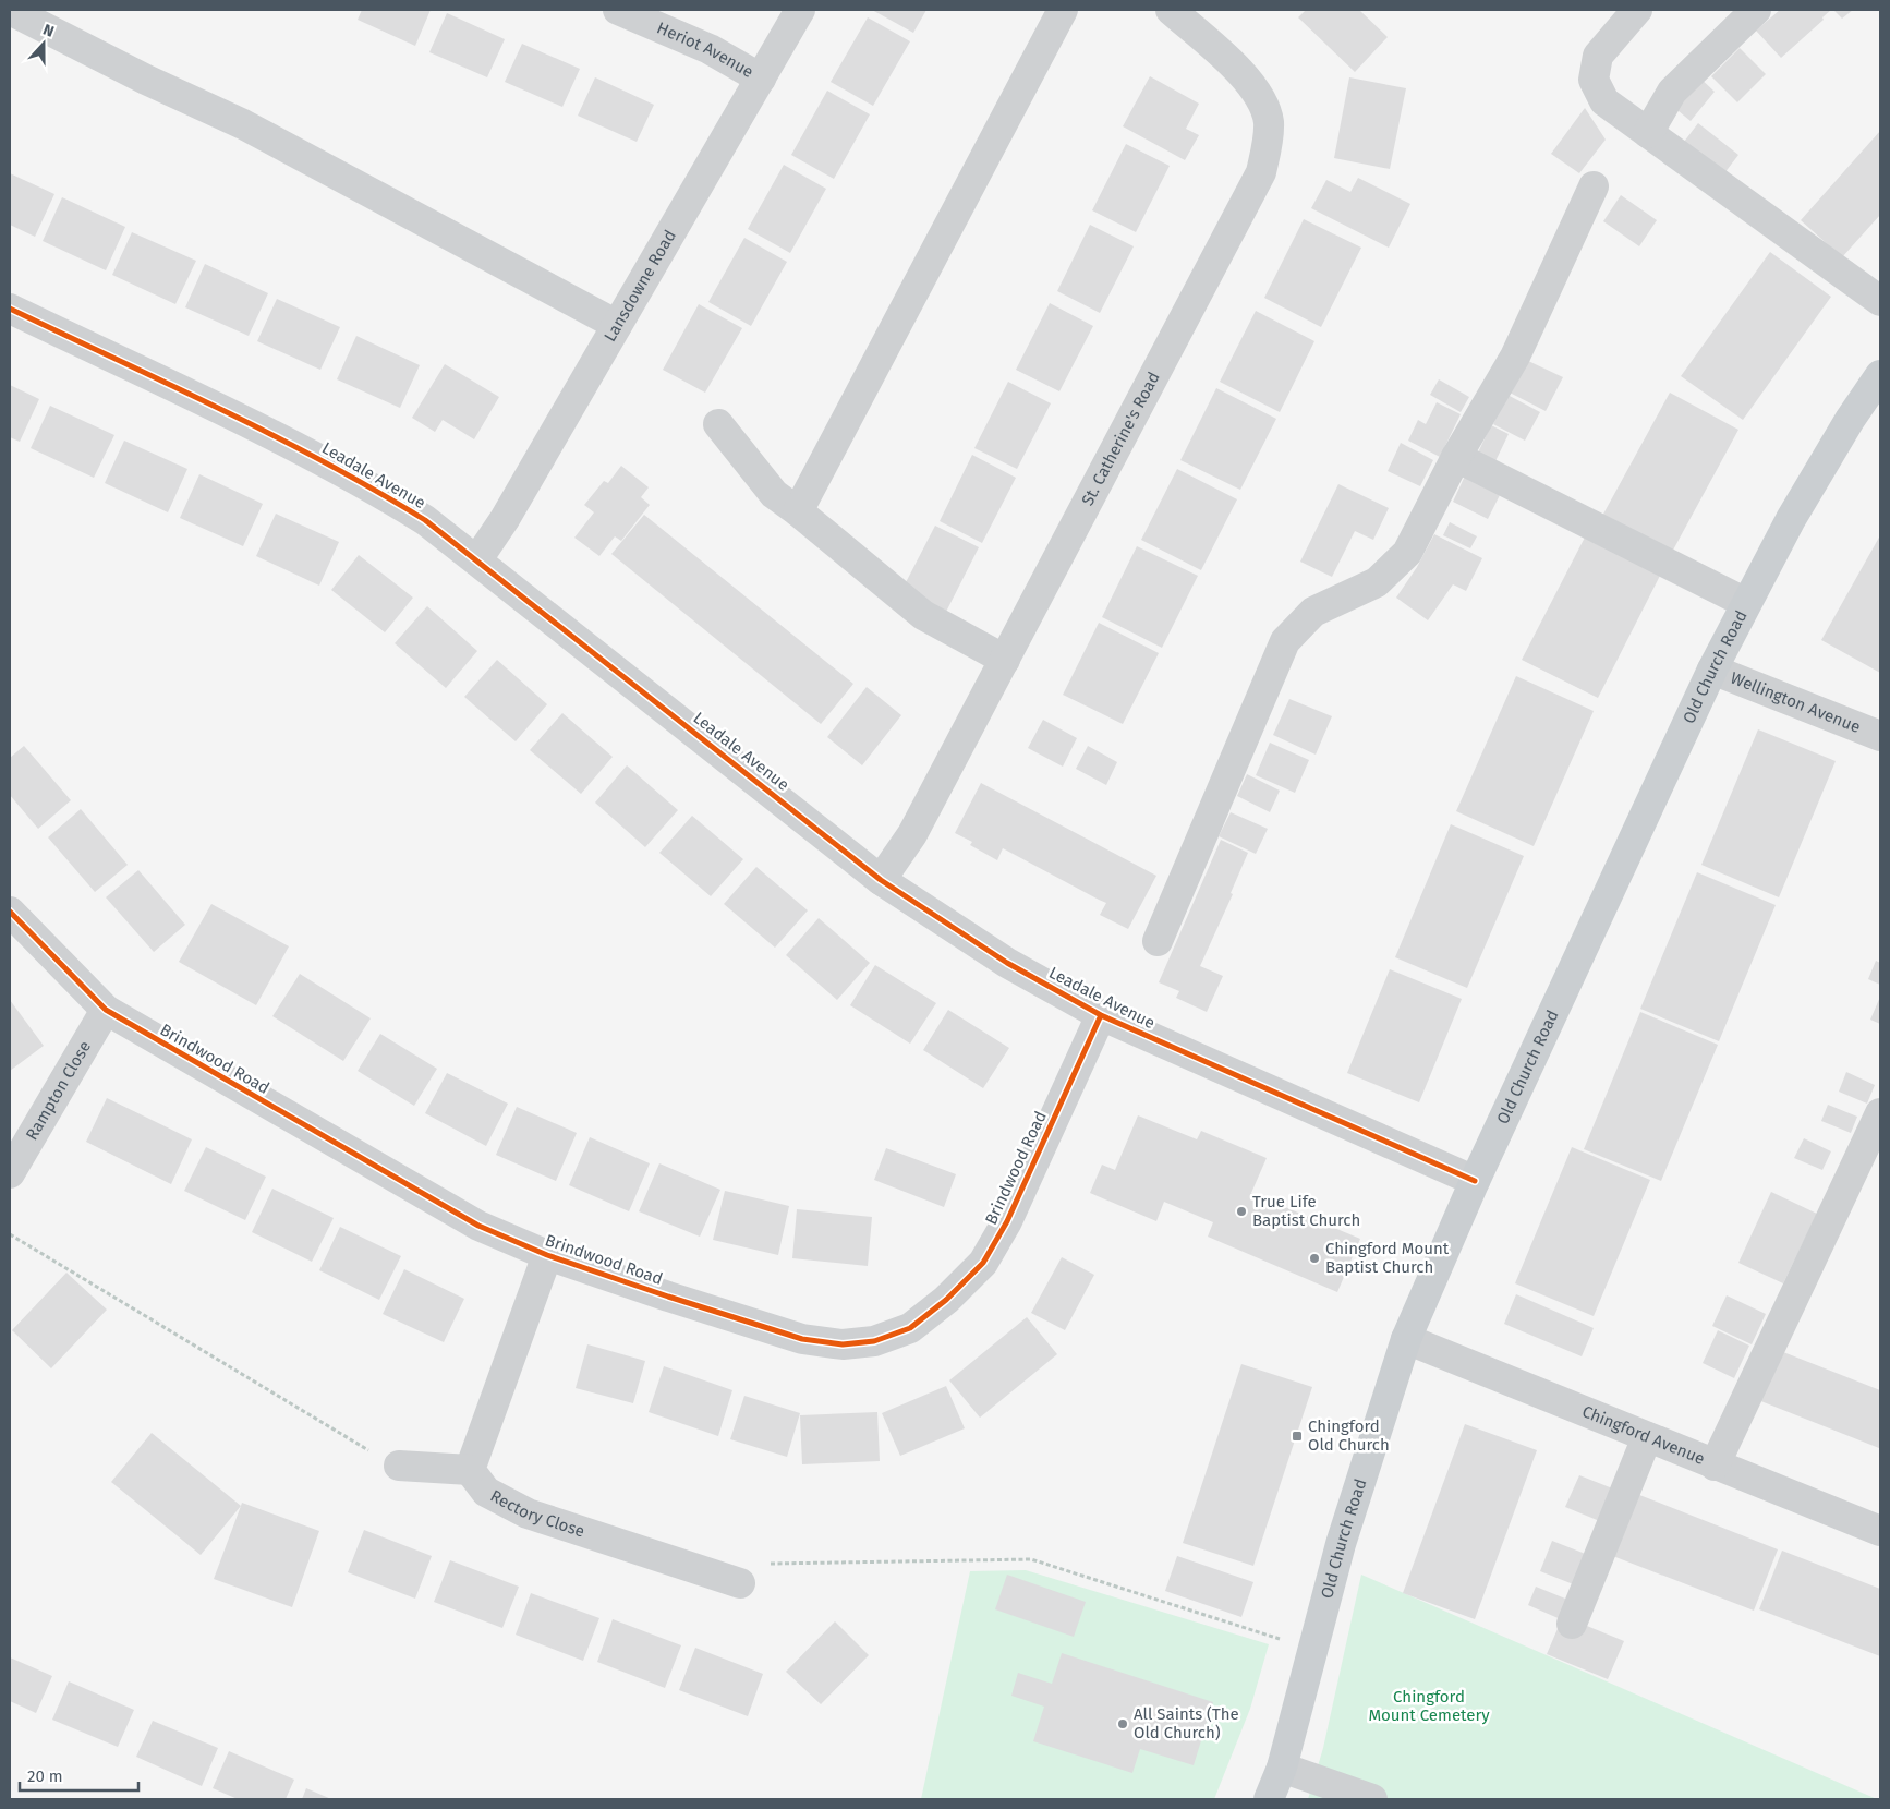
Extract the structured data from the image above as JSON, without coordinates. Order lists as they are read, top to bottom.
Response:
{
  "streets": {
    "main road": ["Old Church Road"],
    "street": [
      "Heriot Avenue",
      "Lansdowne Road",
      "St. Catherine's Road",
      "Leadale Avenue",
      "Wellington Avenue",
      "Brindwood Road",
      "Rampton Close",
      "Chingford Avenue",
      "Rectory Close"
    ]
  },
  "crossings": [
    ["Heriot Avenue", "Lansdowne Road"],
    ["Lansdowne Road", "Leadale Avenue"],
    ["St. Catherine's Road", "Leadale Avenue"],
    ["Leadale Avenue", "Old Church Road"],
    ["Leadale Avenue", "Brindwood Road"],
    ["Old Church Road", "Wellington Avenue"],
    ["Old Church Road", "Chingford Avenue"],
    ["Brindwood Road", "Rampton Close"]
  ],
  "parks": ["Chingford Mount Cemetery"],
  "places": {
    "other": ["True Life Baptist Church", "Chingford Mount Baptist Church", "All Saints (The Old Church)"],
    "transit": ["Chingford Old Church"]
  },
  "scale_bar": "20 m",
  "north": "top"
}
